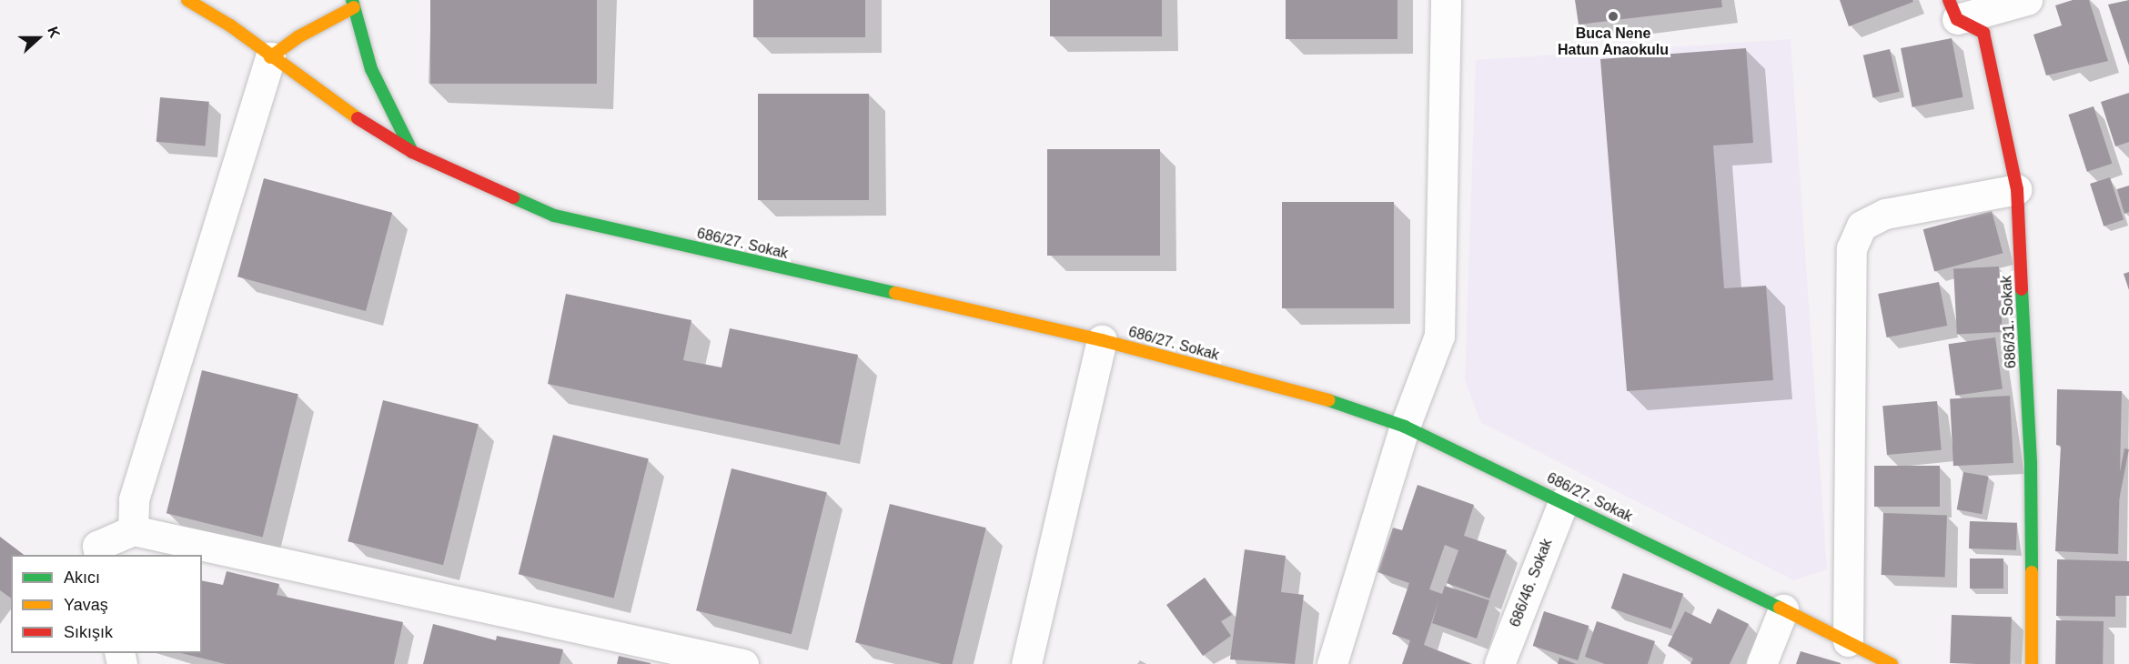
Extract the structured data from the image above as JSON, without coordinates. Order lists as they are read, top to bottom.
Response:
{
  "streets": {
    "street": ["686/27. Sokak", "686/31. Sokak", "686/46. Sokak"]
  },
  "crossings": [
    ["686/27. Sokak", "686/46. Sokak"]
  ],
  "places": ["Buca Nene Hatun Anaokulu"],
  "legend": ["Akıcı", "Yavaş", "Sıkışık"],
  "north": "right"
}
